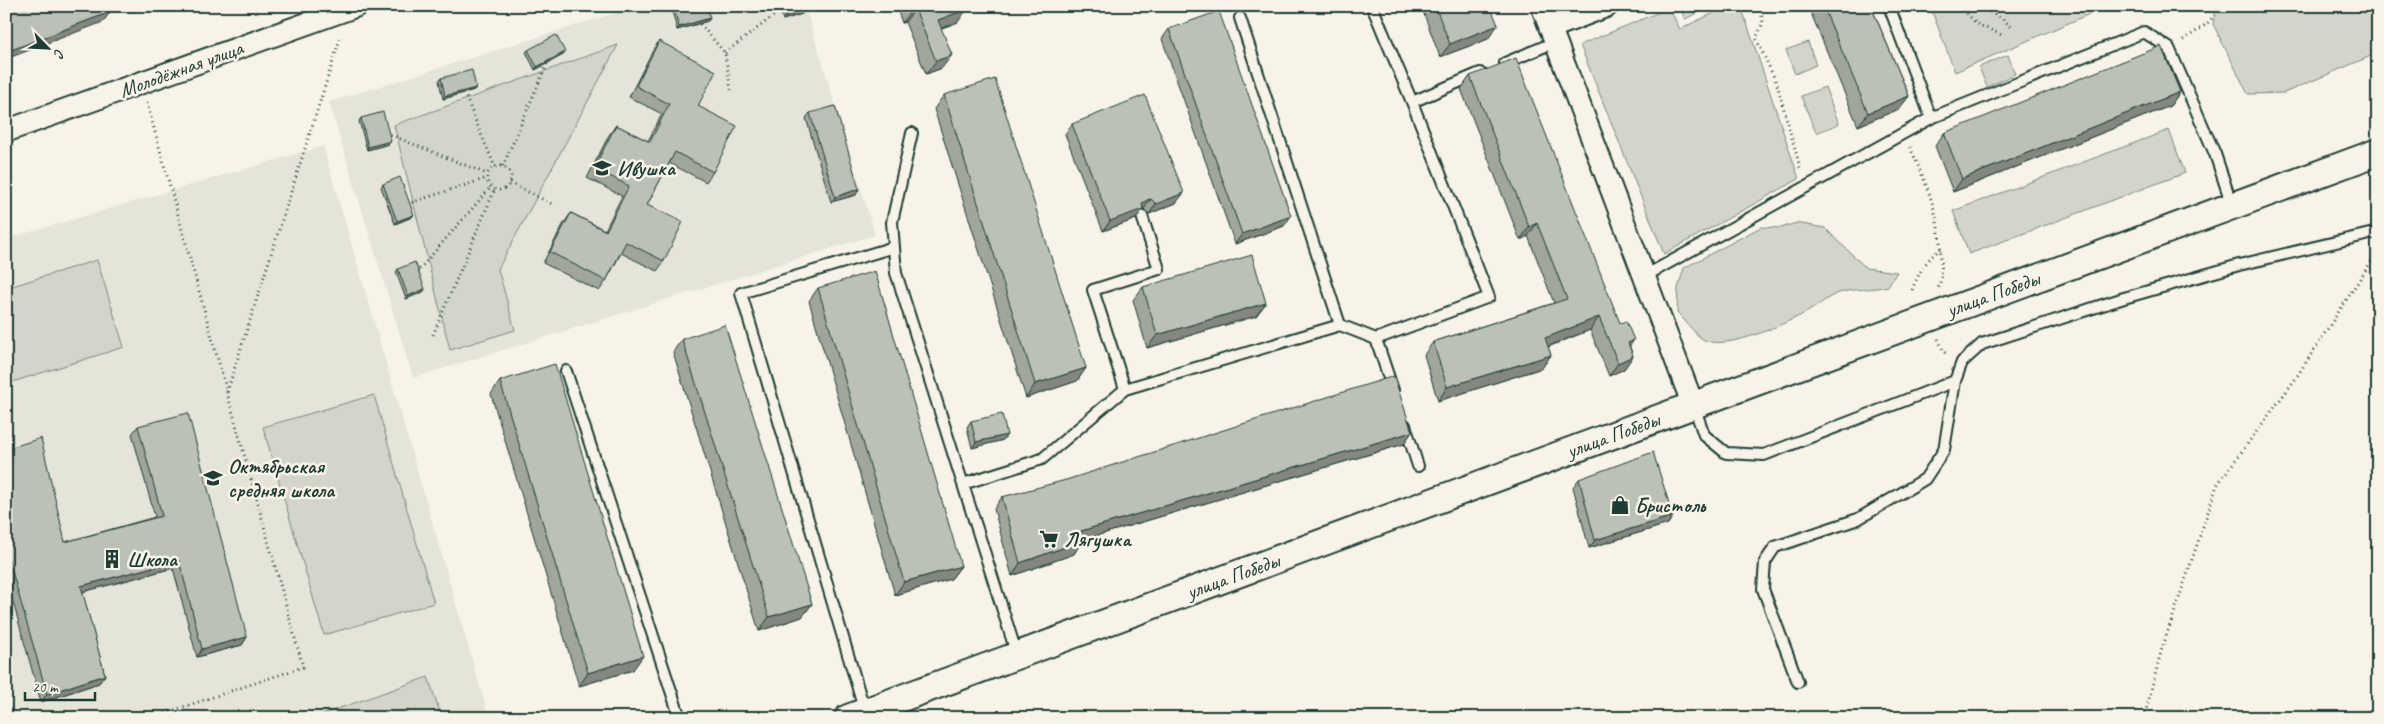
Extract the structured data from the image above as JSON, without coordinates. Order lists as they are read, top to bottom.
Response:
{
  "streets": {
    "street": ["Молодёжная улица", "улица Победы"]
  },
  "places": {
    "school or university": ["Ивушка", "Октябрьская средняя школа"],
    "shop": ["Бристоль"],
    "supermarket": ["Лягушка"],
    "building": ["Школа"]
  },
  "scale_bar": "20 m",
  "north": "bottom right"
}
